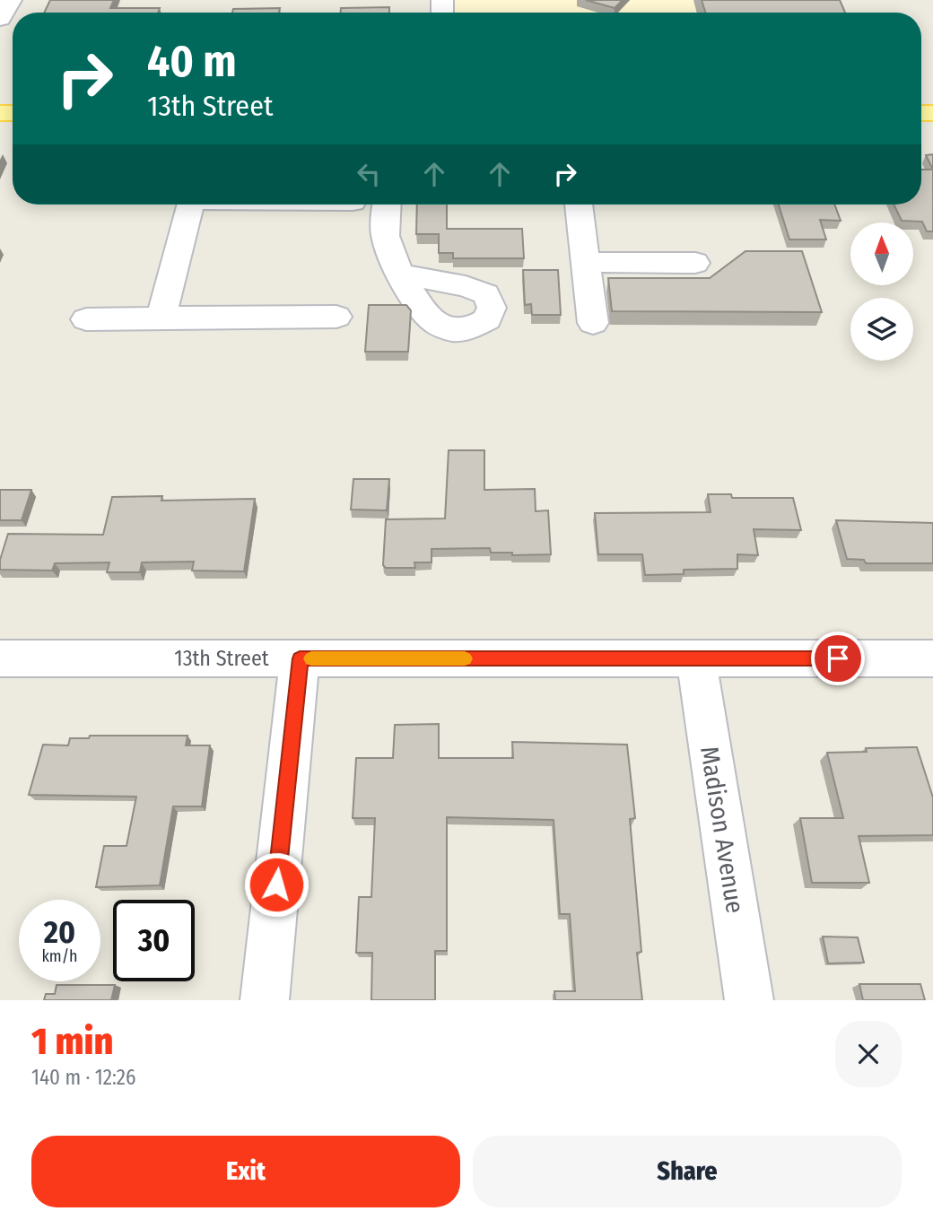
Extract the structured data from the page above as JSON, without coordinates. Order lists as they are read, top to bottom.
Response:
{
  "streets": {
    "street": ["13th Street", "Madison Avenue"]
  },
  "crossings": [
    ["13th Street", "Madison Avenue"]
  ],
  "north": "top",
  "page": {
    "turn": ["40 m", "13th Street"],
    "speed": "20 km/h",
    "limit": "30",
    "heading": ["1 min", "140 m · 12:26"],
    "buttons": ["Exit", "Share"]
  }
}
